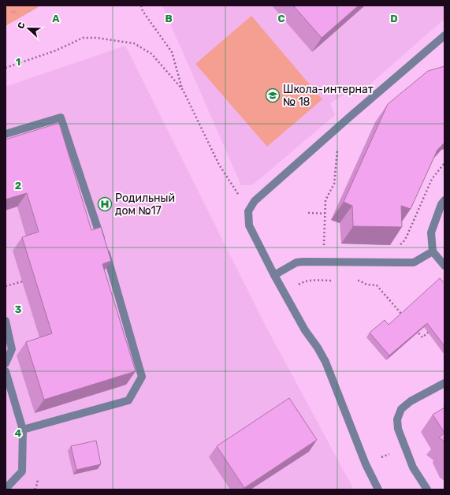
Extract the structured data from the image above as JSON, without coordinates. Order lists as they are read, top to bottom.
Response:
{
  "places": {
    "school or university": ["Школа-интернат № 18"],
    "hospital": ["Родильный дом №17"]
  },
  "north": "left",
  "grid": {
    "columns": [
      "A",
      "B",
      "C",
      "D"
    ],
    "rows": [
      "1",
      "2",
      "3",
      "4"
    ]
  }
}
